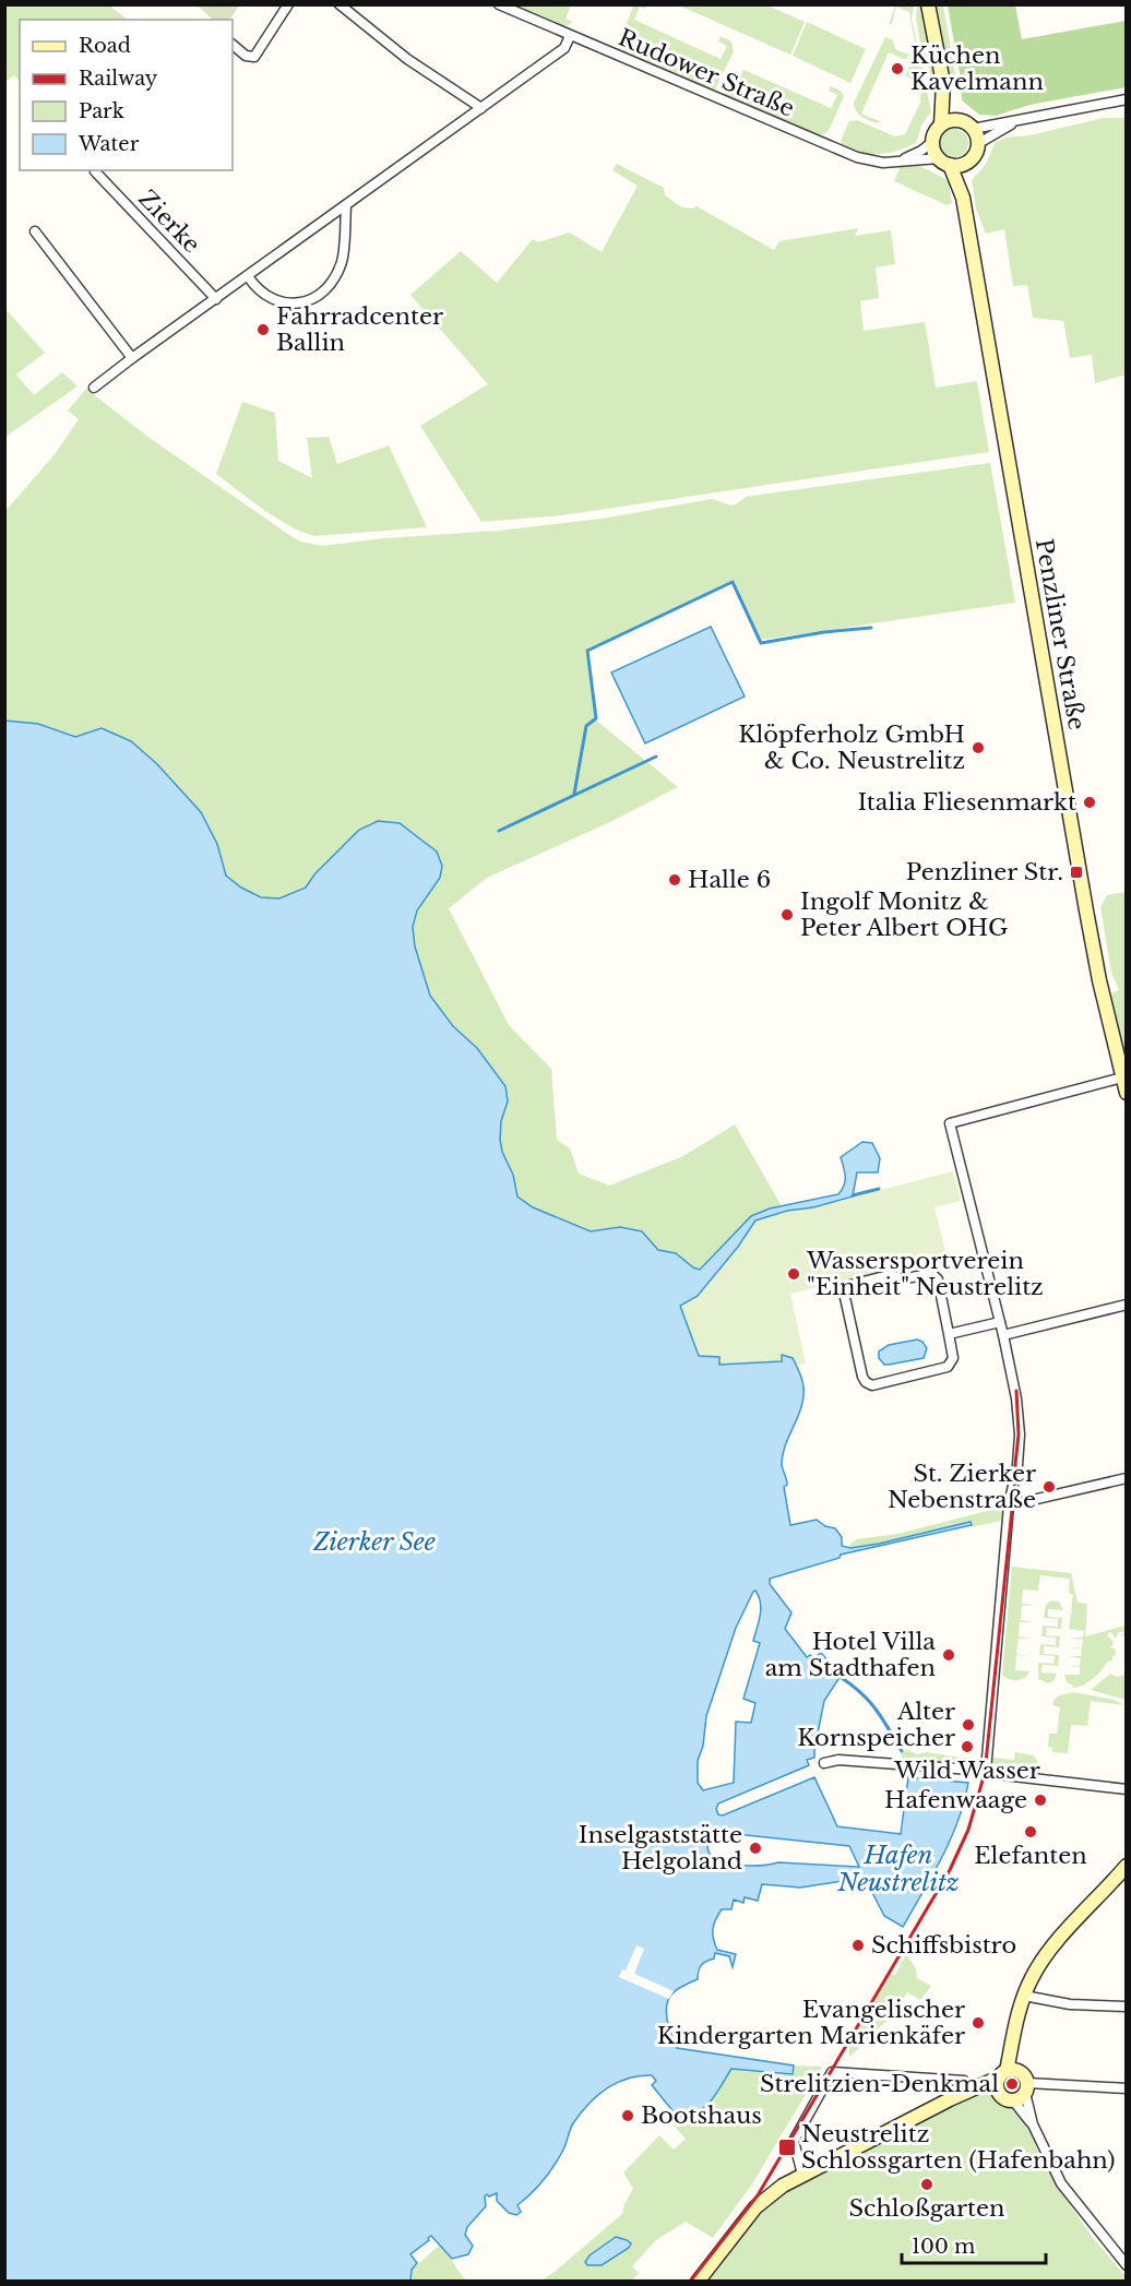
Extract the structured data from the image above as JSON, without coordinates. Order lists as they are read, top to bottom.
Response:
{
  "streets": {
    "main road": ["Penzliner Straße"],
    "street": ["Rudower Straße", "Zierke"]
  },
  "crossings": [
    ["Rudower Straße", "Penzliner Straße"]
  ],
  "water": ["Zierker See", "Hafen Neustrelitz"],
  "places": {
    "other": [
      "Küchen Kavelmann",
      "Fahrradcenter Ballin",
      "Klöpferholz GmbH & Co. Neustrelitz",
      "Italia Fliesenmarkt",
      "Halle 6",
      "Ingolf Monitz & Peter Albert OHG",
      "Wassersportverein \"Einheit\" Neustrelitz",
      "St. Zierker Nebenstraße",
      "Hotel Villa am Stadthafen",
      "Alter Kornspeicher",
      "Wild Wasser",
      "Hafenwaage",
      "Elefanten",
      "Inselgaststätte Helgoland",
      "Schiffsbistro",
      "Evangelischer Kindergarten Marienkäfer",
      "Strelitzien-Denkmal",
      "Bootshaus",
      "Schloßgarten"
    ],
    "transit": ["Penzliner Str.", "Neustrelitz Schlossgarten (Hafenbahn)"]
  },
  "legend": [
    "Road",
    "Railway",
    "Park",
    "Water"
  ],
  "scale_bar": "100 m"
}
